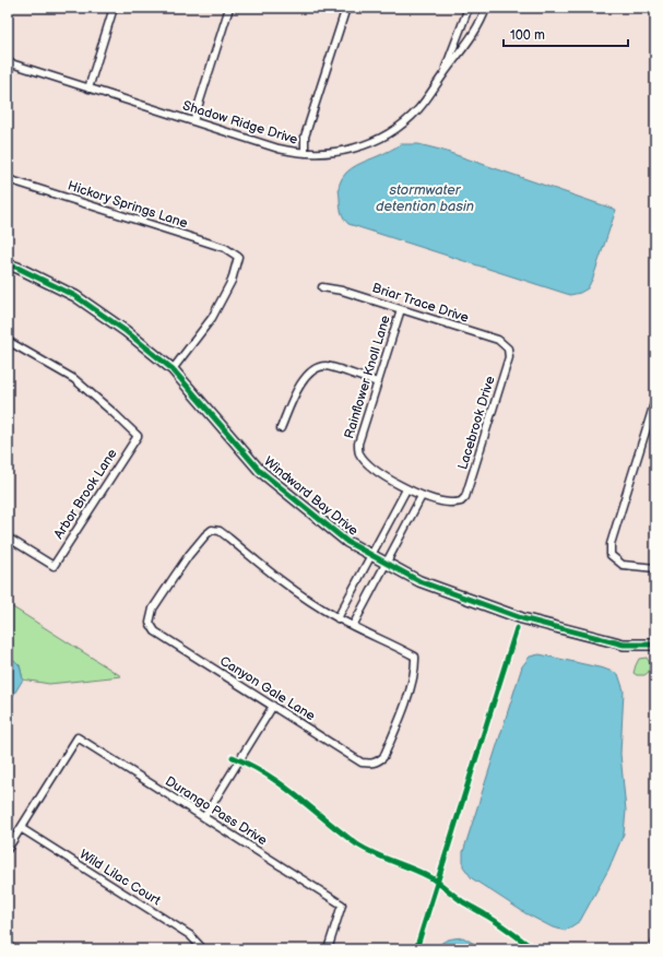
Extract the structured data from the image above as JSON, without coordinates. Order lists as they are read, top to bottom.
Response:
{
  "streets": {
    "street": [
      "Shadow Ridge Drive",
      "Hickory Springs Lane",
      "Briar Trace Drive",
      "Rainflower Knoll Lane",
      "Lacebrook Drive",
      "Arbor Brook Lane",
      "Windward Bay Drive",
      "Canyon Gale Lane",
      "Durango Pass Drive",
      "Wild Lilac Court"
    ]
  },
  "crossings": [
    ["Hickory Springs Lane", "Windward Bay Drive"],
    ["Briar Trace Drive", "Rainflower Knoll Lane"],
    ["Briar Trace Drive", "Lacebrook Drive"],
    ["Durango Pass Drive", "Wild Lilac Court"]
  ],
  "water": ["stormwater detention basin"],
  "scale_bar": "100 m"
}
